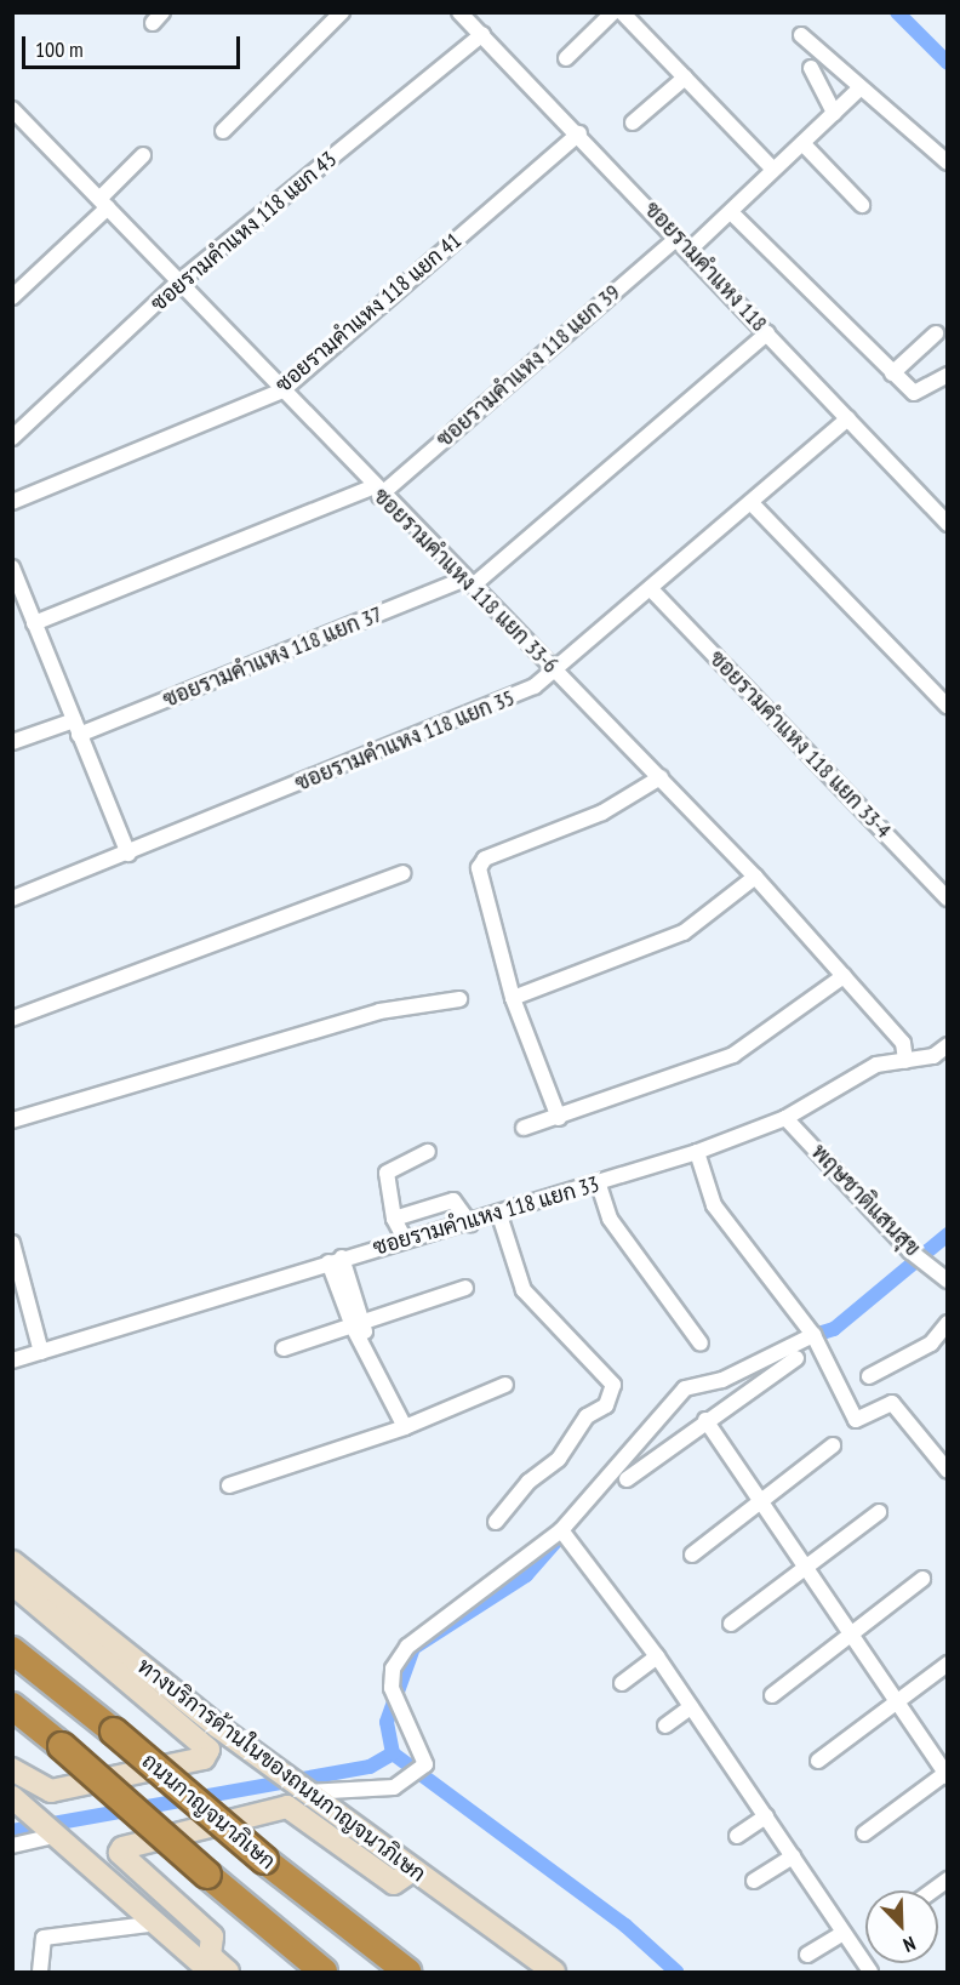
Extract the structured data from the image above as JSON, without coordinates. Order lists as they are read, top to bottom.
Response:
{
  "streets": {
    "highway": ["ถนนกาญจนาภิเษก"],
    "main road": ["ทางบริการด้านในของถนนกาญจนาภิเษก"],
    "street": [
      "ซอยรามคำแหง 118 แยก 43",
      "ซอยรามคำแหง 118",
      "ซอยรามคำแหง 118 แยก 41",
      "ซอยรามคำแหง 118 แยก 39",
      "ซอยรามคำแหง 118 แยก 33-6",
      "ซอยรามคำแหง 118 แยก 37",
      "ซอยรามคำแหง 118 แยก 35",
      "ซอยรามคำแหง 118 แยก 33-4",
      "พฤษชาติแสนสุข",
      "ซอยรามคำแหง 118 แยก 33"
    ]
  },
  "crossings": [
    ["ซอยรามคำแหง 118 แยก 43", "ซอยรามคำแหง 118"],
    ["ซอยรามคำแหง 118 แยก 43", "ซอยรามคำแหง 118 แยก 33-6"],
    ["ซอยรามคำแหง 118", "ซอยรามคำแหง 118 แยก 41"],
    ["ซอยรามคำแหง 118", "ซอยรามคำแหง 118 แยก 39"],
    ["ซอยรามคำแหง 118", "ซอยรามคำแหง 118 แยก 37"],
    ["ซอยรามคำแหง 118", "ซอยรามคำแหง 118 แยก 35"],
    ["ซอยรามคำแหง 118 แยก 41", "ซอยรามคำแหง 118 แยก 33-6"],
    ["ซอยรามคำแหง 118 แยก 39", "ซอยรามคำแหง 118 แยก 33-6"],
    ["ซอยรามคำแหง 118 แยก 33-6", "ซอยรามคำแหง 118 แยก 37"],
    ["ซอยรามคำแหง 118 แยก 33-6", "ซอยรามคำแหง 118 แยก 35"],
    ["ซอยรามคำแหง 118 แยก 33-6", "ซอยรามคำแหง 118 แยก 33"],
    ["ซอยรามคำแหง 118 แยก 35", "ซอยรามคำแหง 118 แยก 33-4"],
    ["พฤษชาติแสนสุข", "ซอยรามคำแหง 118 แยก 33"]
  ],
  "scale_bar": "100 m",
  "north": "bottom right"
}
